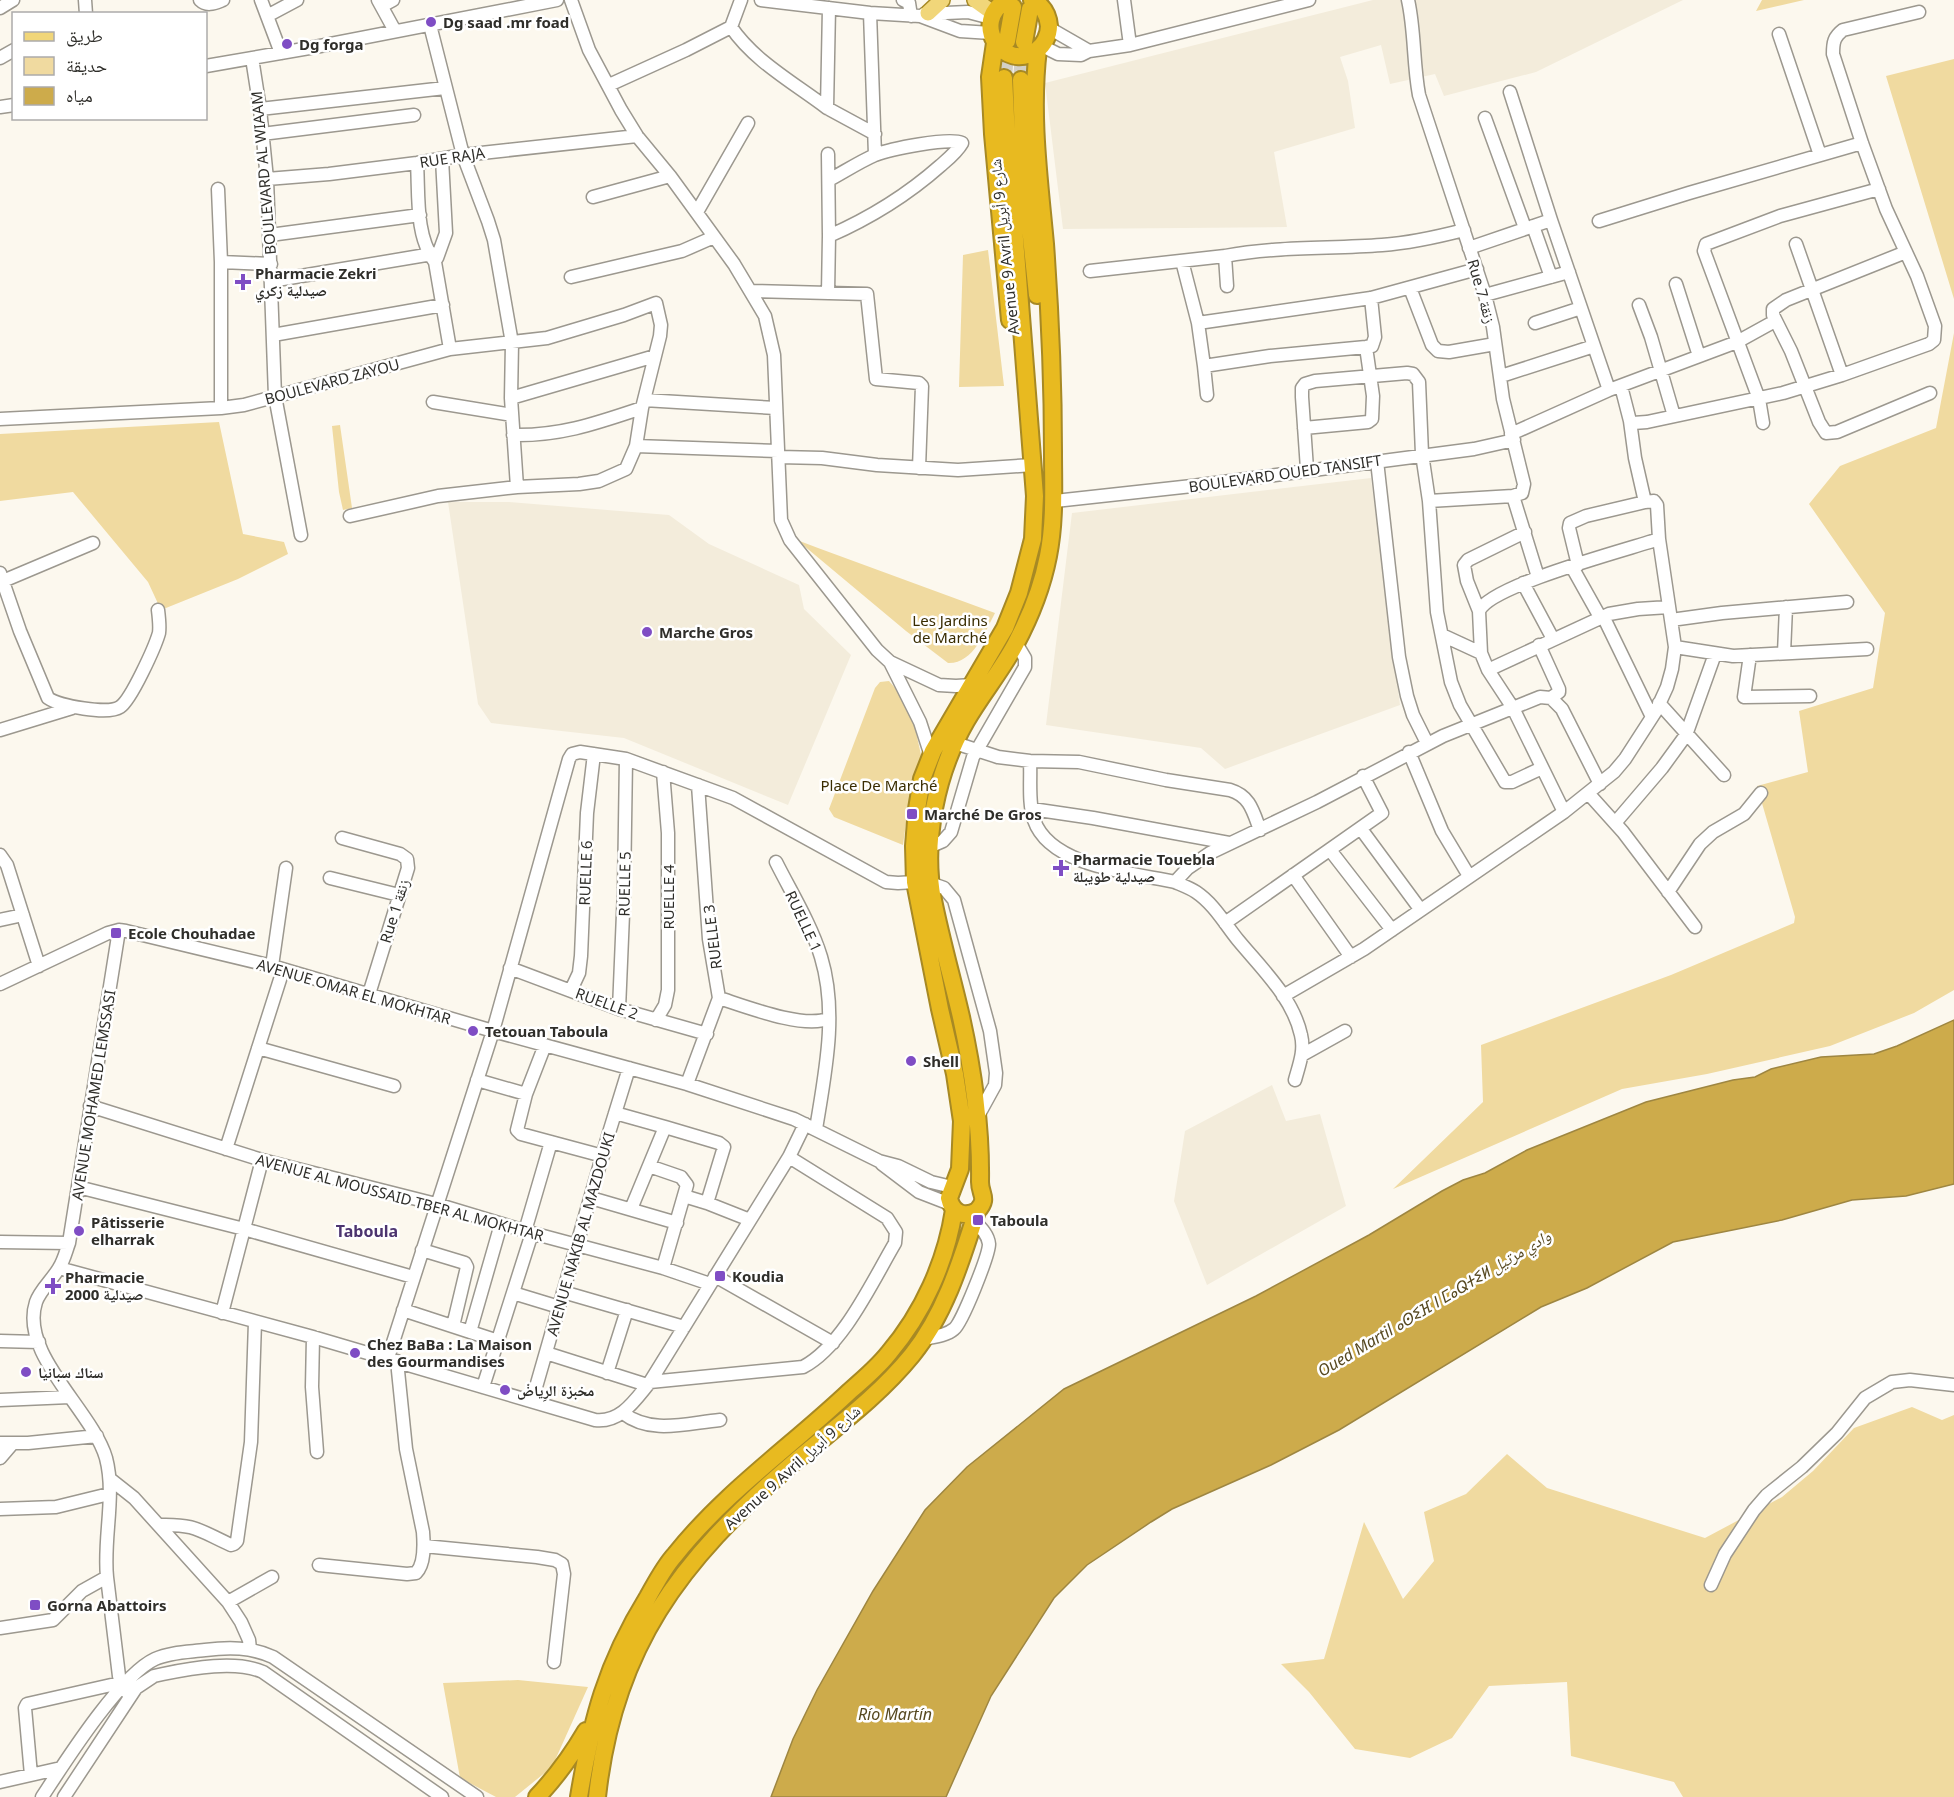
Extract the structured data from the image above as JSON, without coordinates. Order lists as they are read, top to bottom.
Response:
{
  "streets": {
    "highway": ["Avenue 9 Avril شارع 9 أبريل"],
    "street": [
      "RUE RAJA",
      "BOULEVARD AL WIAAM",
      "Rue 7 زنقة",
      "BOULEVARD ZAYOU",
      "BOULEVARD OUED TANSIFT",
      "RUELLE 6",
      "RUELLE 5",
      "RUELLE 4",
      "Rue 1 زنقة",
      "RUELLE 1",
      "RUELLE 3",
      "AVENUE OMAR EL MOKHTAR",
      "RUELLE 2",
      "AVENUE MOHAMED LEMSSASI",
      "AVENUE AL MOUSSAID TBER AL MOKHTAR",
      "AVENUE NAKIB AL MAZDOUKI"
    ]
  },
  "crossings": [
    ["RUE RAJA", "BOULEVARD AL WIAAM"],
    ["BOULEVARD AL WIAAM", "BOULEVARD ZAYOU"],
    ["Avenue 9 Avril شارع 9 أبريل", "BOULEVARD OUED TANSIFT"],
    ["Avenue 9 Avril شارع 9 أبريل", "AVENUE OMAR EL MOKHTAR"],
    ["Rue 7 زنقة", "BOULEVARD OUED TANSIFT"],
    ["RUELLE 6", "RUELLE 2"],
    ["RUELLE 5", "RUELLE 2"],
    ["RUELLE 4", "RUELLE 2"],
    ["Rue 1 زنقة", "AVENUE OMAR EL MOKHTAR"],
    ["RUELLE 1", "AVENUE OMAR EL MOKHTAR"],
    ["RUELLE 1", "AVENUE AL MOUSSAID TBER AL MOKHTAR"],
    ["RUELLE 3", "AVENUE OMAR EL MOKHTAR"],
    ["RUELLE 3", "RUELLE 2"],
    ["AVENUE OMAR EL MOKHTAR", "AVENUE MOHAMED LEMSSASI"],
    ["AVENUE OMAR EL MOKHTAR", "AVENUE NAKIB AL MAZDOUKI"],
    ["AVENUE MOHAMED LEMSSASI", "AVENUE AL MOUSSAID TBER AL MOKHTAR"],
    ["AVENUE AL MOUSSAID TBER AL MOKHTAR", "AVENUE NAKIB AL MAZDOUKI"]
  ],
  "districts": ["Taboula"],
  "water": ["Oued Martil ⴰⵙⵉⴼ ⵏ ⵎⴰⵕⵜⵉⵍ وادي مرتيل", "Río Martín"],
  "parks": ["Les Jardins de Marché", "Place De Marché"],
  "places": {
    "other": [
      "Dg saad .mr foad",
      "Dg forga",
      "Marche Gros",
      "Tetouan Taboula",
      "Shell",
      "Pâtisserie elharrak",
      "Chez BaBa : La Maison des Gourmandises",
      "سناك سبانيا",
      "مخبزة الرِياضْ"
    ],
    "health": ["Pharmacie Zekri صيدلية زكري", "Pharmacie Touebla صيدلية طويبلة", "Pharmacie 2000 صيدلية"],
    "transit": [
      "Marché De Gros",
      "Ecole Chouhadae",
      "Taboula",
      "Koudia",
      "Gorna Abattoirs"
    ]
  },
  "legend": ["طريق", "حديقة", "مياه"]
}
